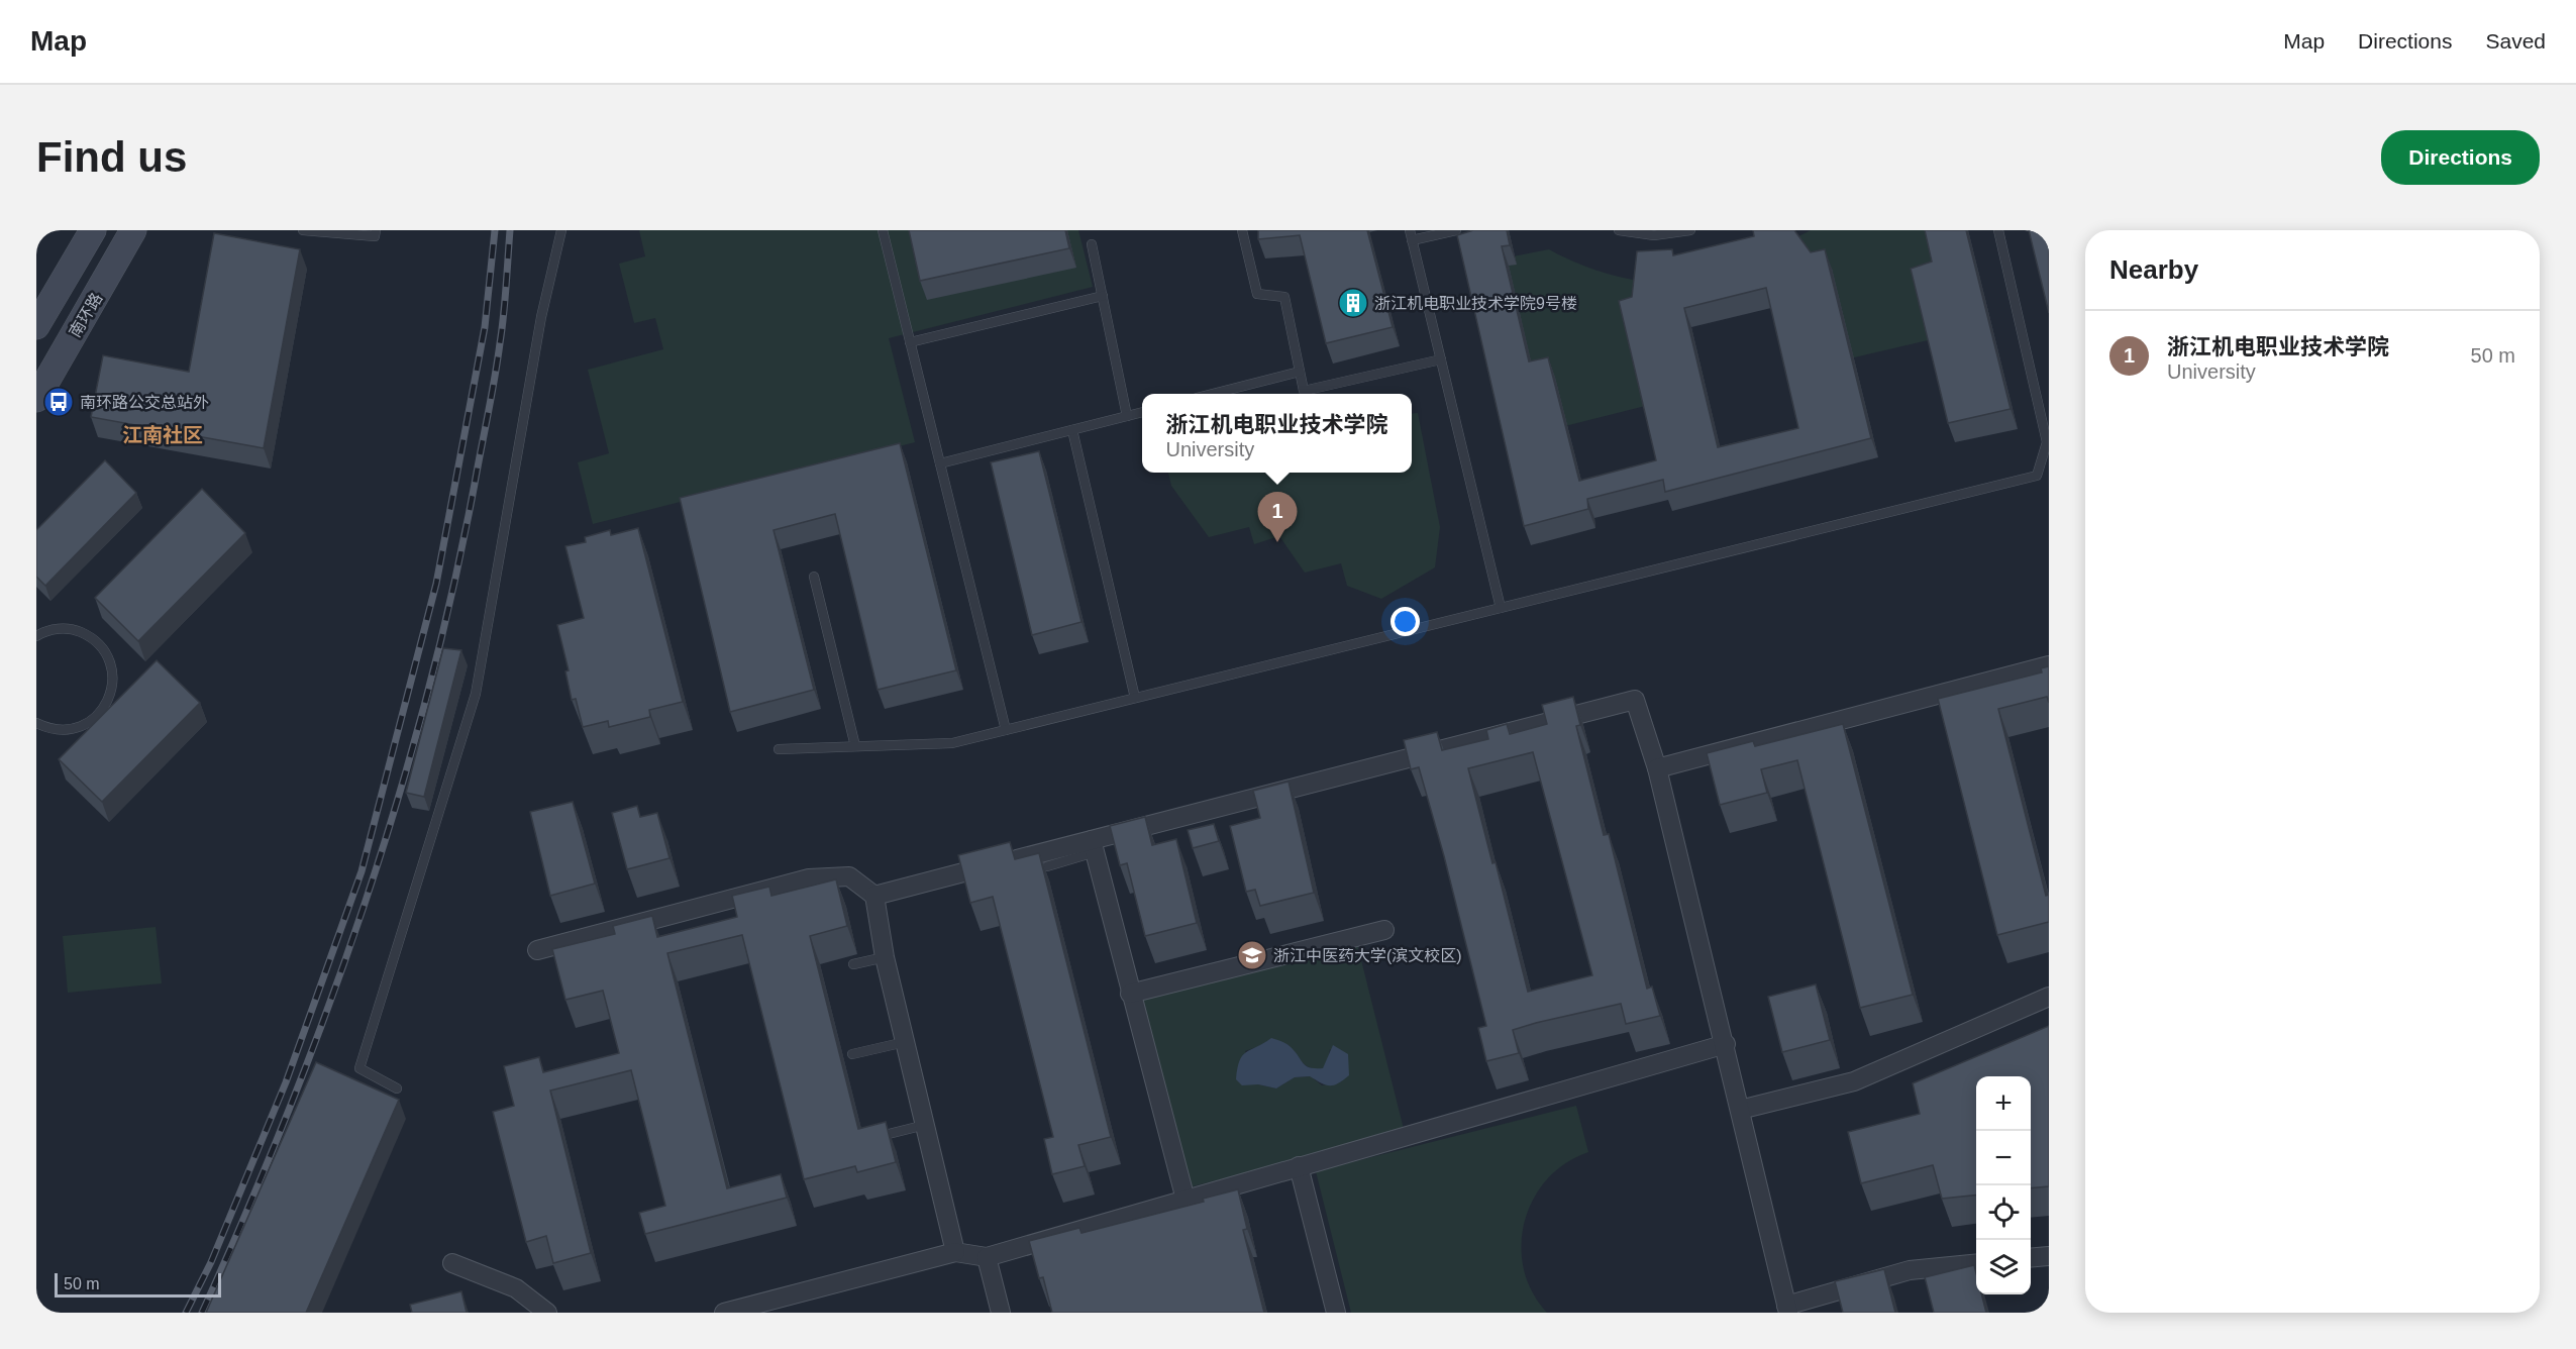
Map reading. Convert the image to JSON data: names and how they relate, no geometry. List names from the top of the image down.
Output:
{
  "streets": {
    "main road": ["南环路"]
  },
  "districts": ["江南社区"],
  "places": {
    "building": ["浙江机电职业技术学院9号楼"],
    "bus stop": ["南环路公交总站外"],
    "school or university": ["浙江中医药大学(滨文校区)"]
  },
  "scale_bar": "50 m",
  "page": {
    "header": "Map",
    "nav": ["Map", "Directions", "Saved"],
    "buttons": "Directions",
    "title": "Find us",
    "heading": "Nearby",
    "list": [
      {
        "mark": "1",
        "name": "浙江机电职业技术学院",
        "note": "University",
        "value": "50 m"
      }
    ],
    "popup": ["浙江机电职业技术学院", "University"],
    "pins": "1",
    "map_buttons": ["+", "−"],
    "scale": "50 m"
  }
}
